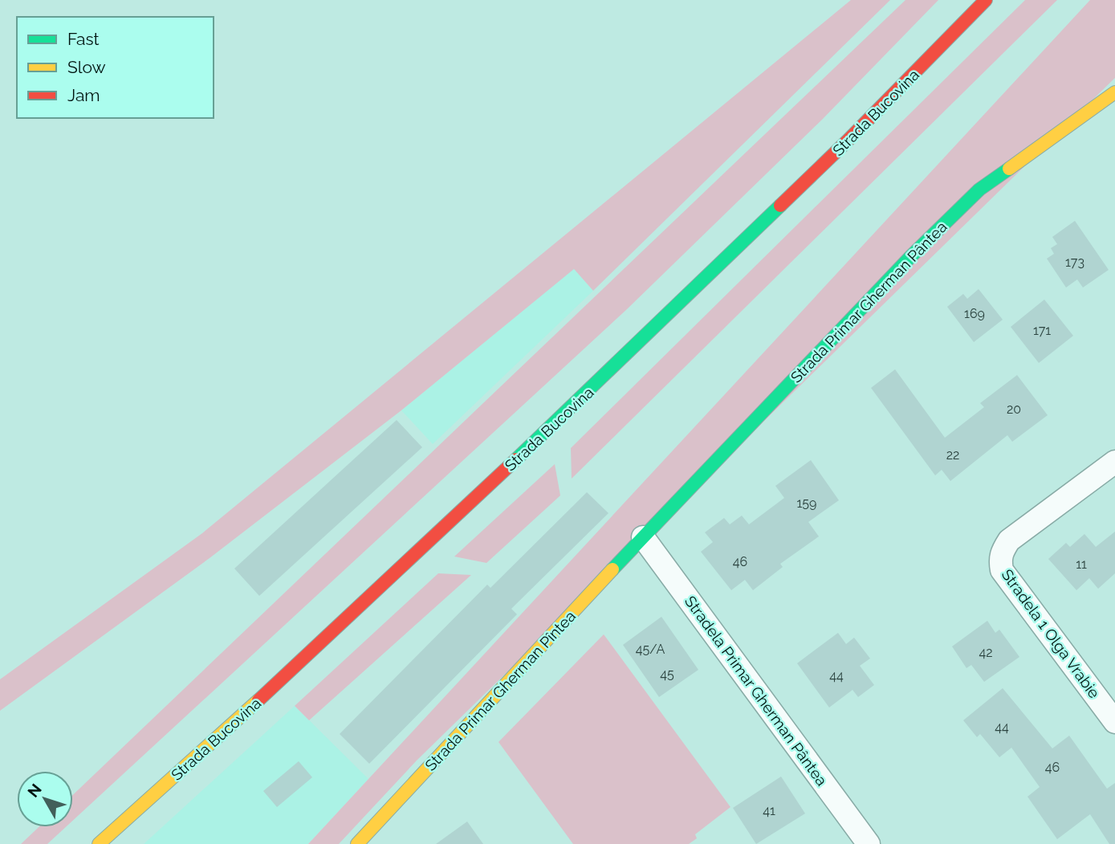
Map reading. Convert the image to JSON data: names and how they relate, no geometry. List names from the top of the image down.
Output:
{
  "streets": {
    "main road": ["Strada Bucovina", "Strada Primar Gherman Pântea", "Strada Primar Gherman Pîntea"],
    "street": ["Stradela 1 Olga Vrabie", "Stradela Primar Gherman Pântea"]
  },
  "crossings": [
    ["Strada Primar Gherman Pântea", "Strada Primar Gherman Pîntea"],
    ["Strada Primar Gherman Pântea", "Stradela Primar Gherman Pântea"],
    ["Strada Primar Gherman Pîntea", "Stradela Primar Gherman Pântea"]
  ],
  "house_numbers": [
    "173",
    "169",
    "171",
    "20",
    "22",
    "159",
    "46",
    "11",
    "45/A",
    "42",
    "45",
    "44",
    "44",
    "46",
    "41"
  ],
  "legend": ["Fast", "Slow", "Jam"],
  "north": "top left"
}
